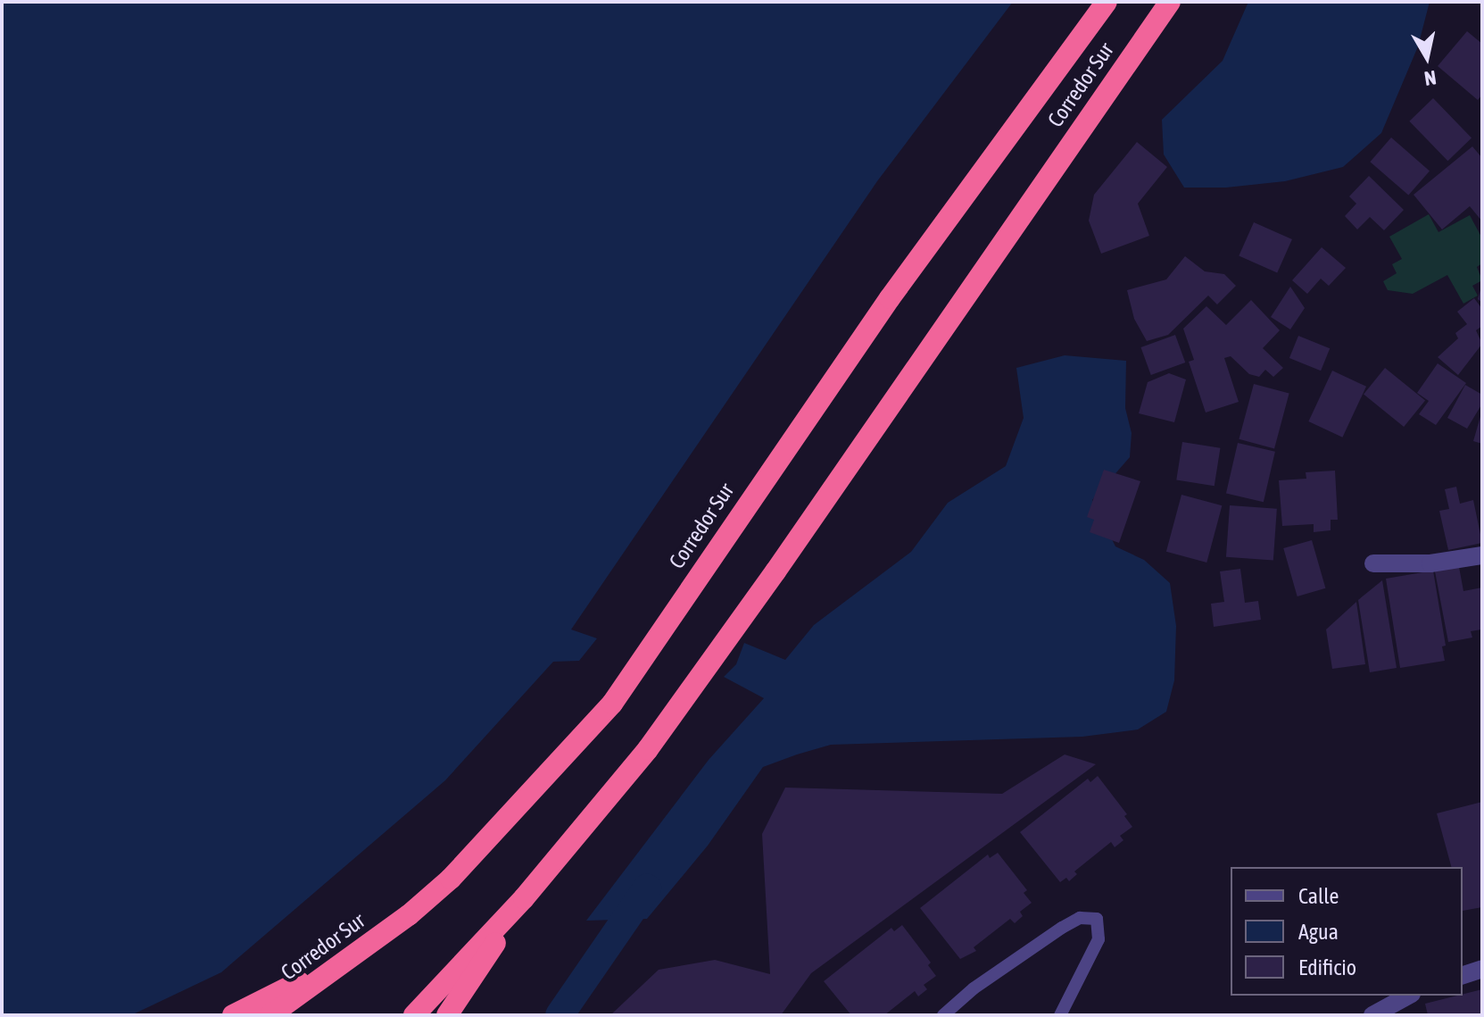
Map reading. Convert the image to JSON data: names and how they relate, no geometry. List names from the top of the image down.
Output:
{
  "streets": {
    "highway": ["Corredor Sur"]
  },
  "legend": ["Calle", "Agua", "Edificio"],
  "north": "bottom"
}
